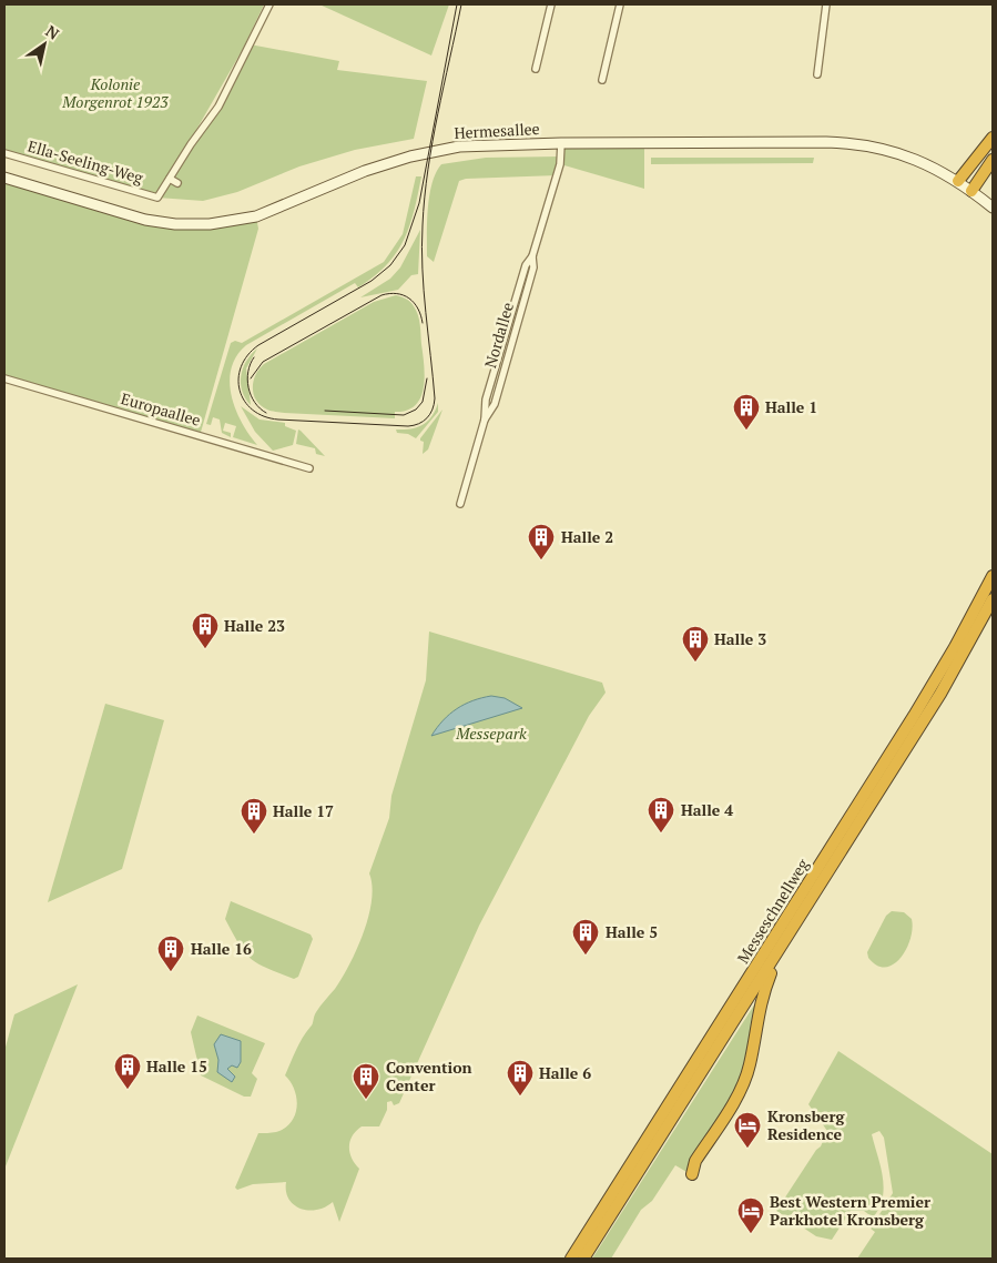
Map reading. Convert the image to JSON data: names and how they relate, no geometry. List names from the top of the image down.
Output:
{
  "streets": {
    "highway": ["Messeschnellweg"],
    "main road": ["Hermesallee"],
    "street": ["Ella-Seeling-Weg", "Nordallee", "Europaallee"]
  },
  "crossings": [
    ["Hermesallee", "Nordallee"]
  ],
  "parks": ["Kolonie Morgenrot 1923", "Messepark"],
  "places": {
    "building": [
      "Halle 1",
      "Halle 2",
      "Halle 23",
      "Halle 3",
      "Halle 4",
      "Halle 17",
      "Halle 5",
      "Halle 16",
      "Halle 15",
      "Halle 6",
      "Convention Center"
    ],
    "hotel": ["Kronsberg Residence", "Best Western Premier Parkhotel Kronsberg"]
  },
  "north": "top right"
}
